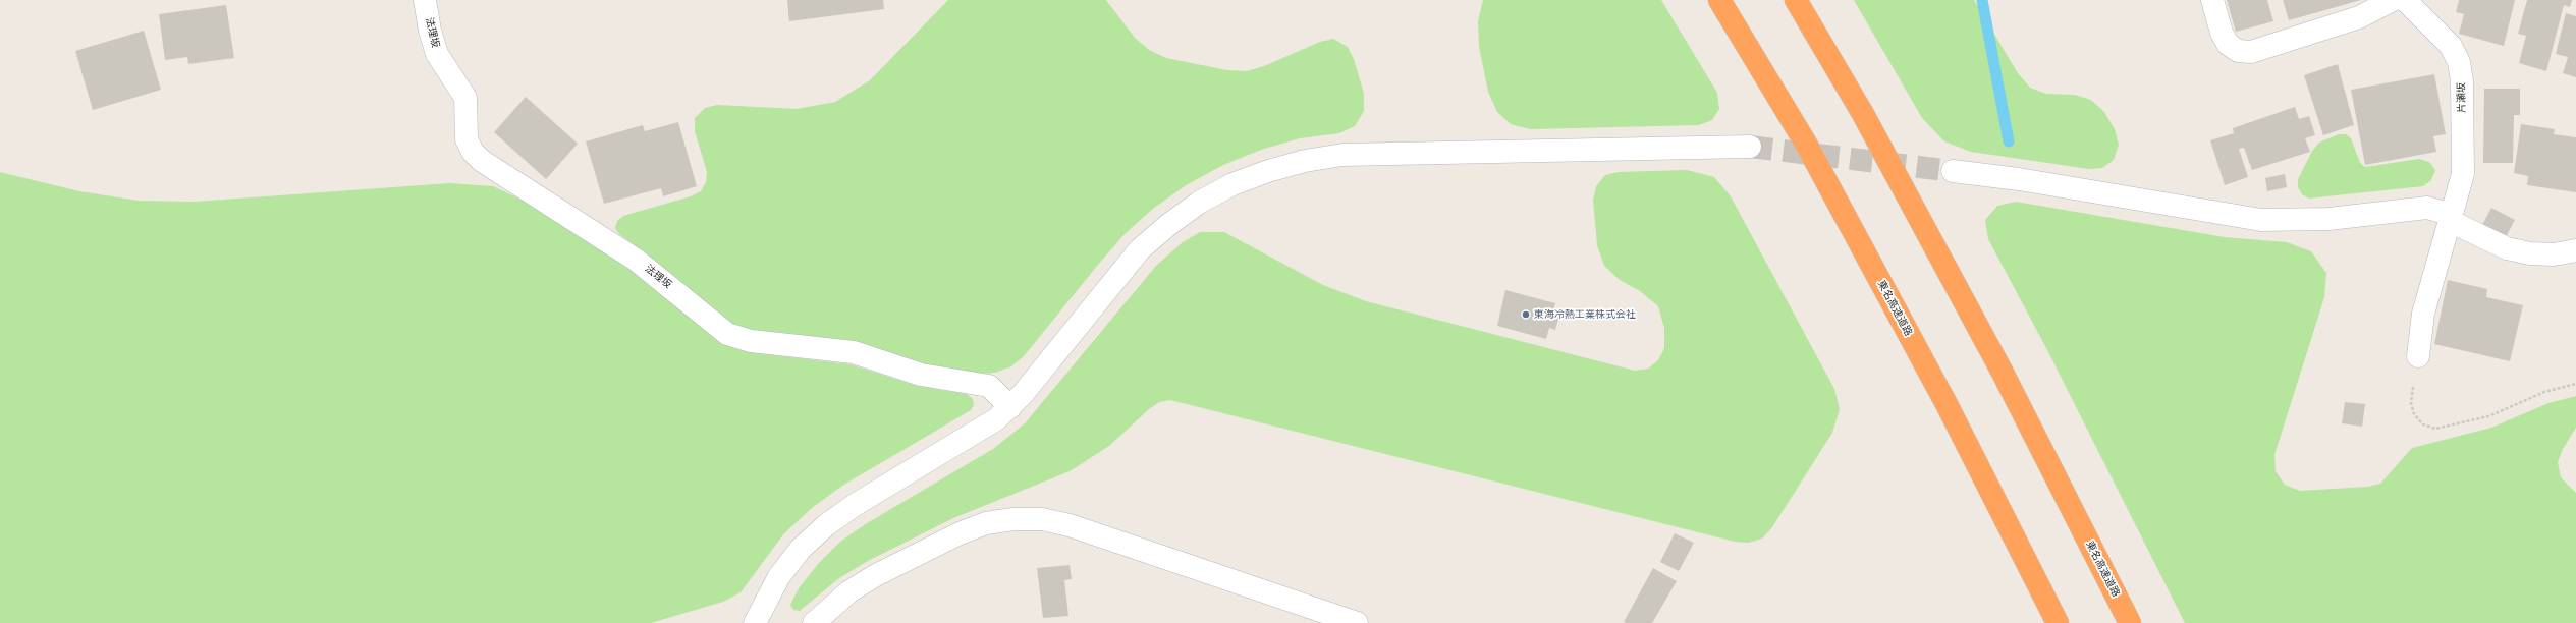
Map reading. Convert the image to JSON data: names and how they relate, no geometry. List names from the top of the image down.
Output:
{
  "streets": {
    "highway": ["東名高速道路"],
    "street": ["法理坂", "片瀬坂"]
  },
  "places": ["東海冷熱工業株式会社"]
}
